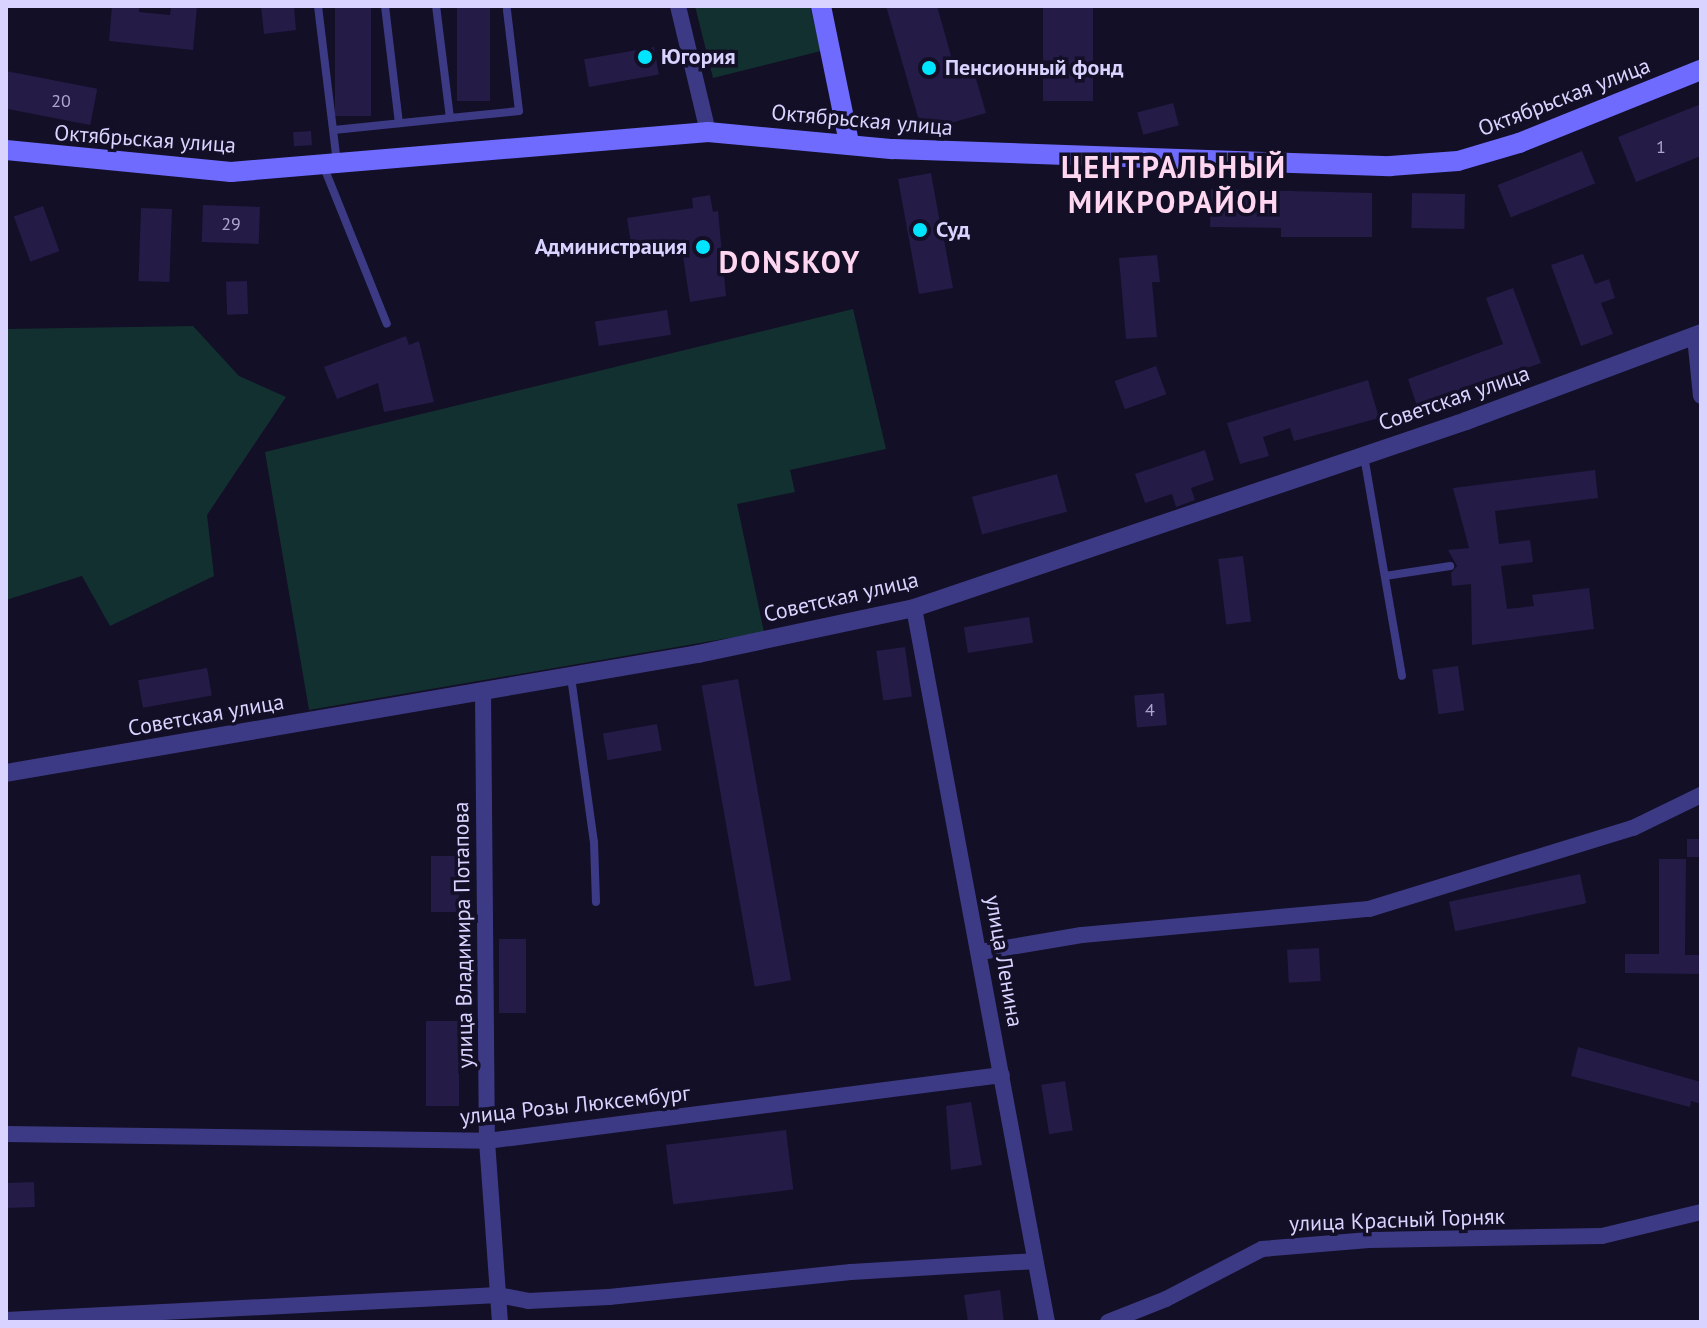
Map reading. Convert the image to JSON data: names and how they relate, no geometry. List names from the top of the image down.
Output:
{
  "streets": {
    "main road": ["Октябрьская улица"],
    "street": [
      "Советская улица",
      "улица Владимира Потапова",
      "улица Ленина",
      "улица Розы Люксембург",
      "улица Красный Горняк"
    ]
  },
  "crossings": [
    ["Советская улица", "улица Владимира Потапова"],
    ["Советская улица", "улица Ленина"],
    ["улица Владимира Потапова", "улица Розы Люксембург"],
    ["улица Ленина", "улица Розы Люксембург"]
  ],
  "districts": ["ЦЕНТРАЛЬНЫЙ МИКРОРАЙОН", "DONSKOY"],
  "places": [
    "Югория",
    "Пенсионный фонд",
    "Суд",
    "Администрация"
  ],
  "house_numbers": [
    "20",
    "1",
    "29",
    "4"
  ]
}
